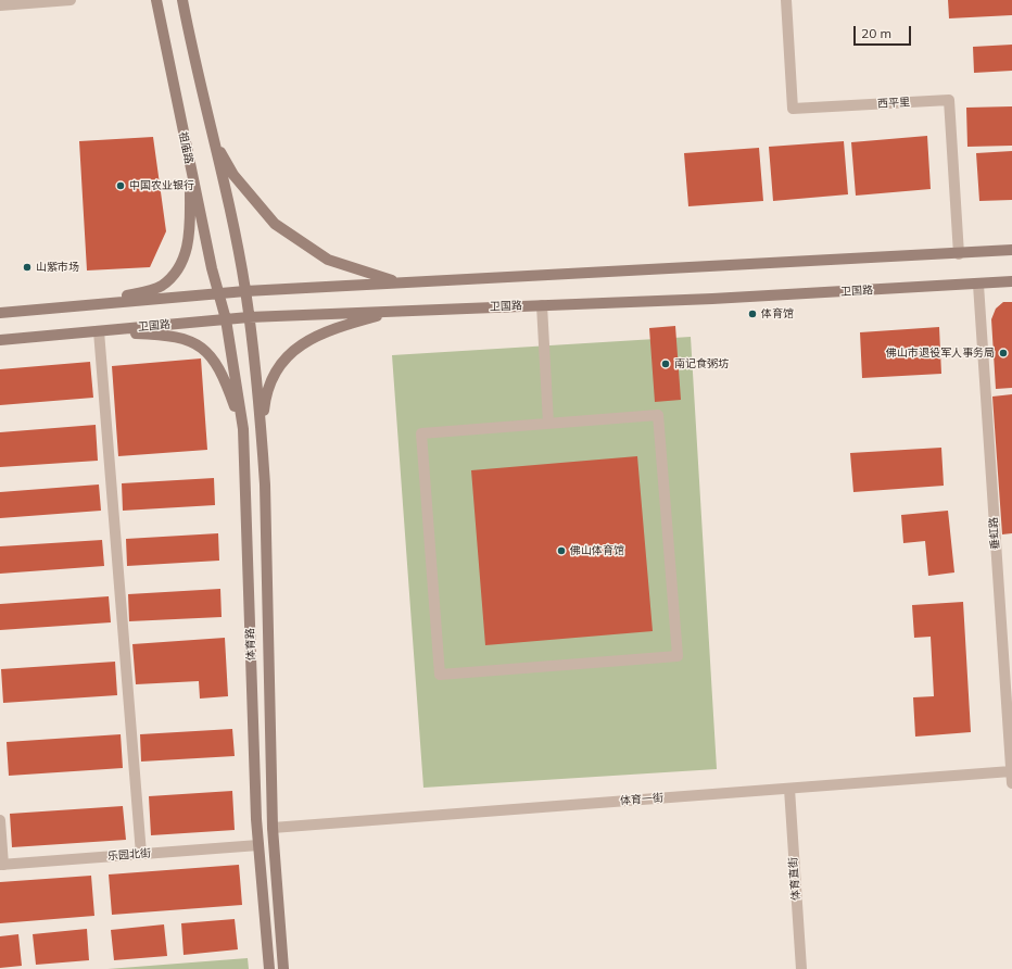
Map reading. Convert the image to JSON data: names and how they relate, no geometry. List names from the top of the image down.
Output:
{
  "streets": {
    "main road": ["祖庙路", "卫国路", "体育路"],
    "street": [
      "西平里",
      "垂虹路",
      "体育一街",
      "乐园北街",
      "体育直街"
    ]
  },
  "crossings": [
    ["祖庙路", "卫国路"],
    ["祖庙路", "体育路"],
    ["卫国路", "垂虹路"],
    ["卫国路", "体育路"],
    ["垂虹路", "体育一街"],
    ["体育路", "体育一街"],
    ["体育路", "乐园北街"],
    ["体育一街", "体育直街"]
  ],
  "places": [
    "中国农业银行",
    "山紫市场",
    "体育馆",
    "佛山市退役军人事务局",
    "南记食粥坊",
    "佛山体育馆"
  ],
  "scale_bar": "20 m"
}
